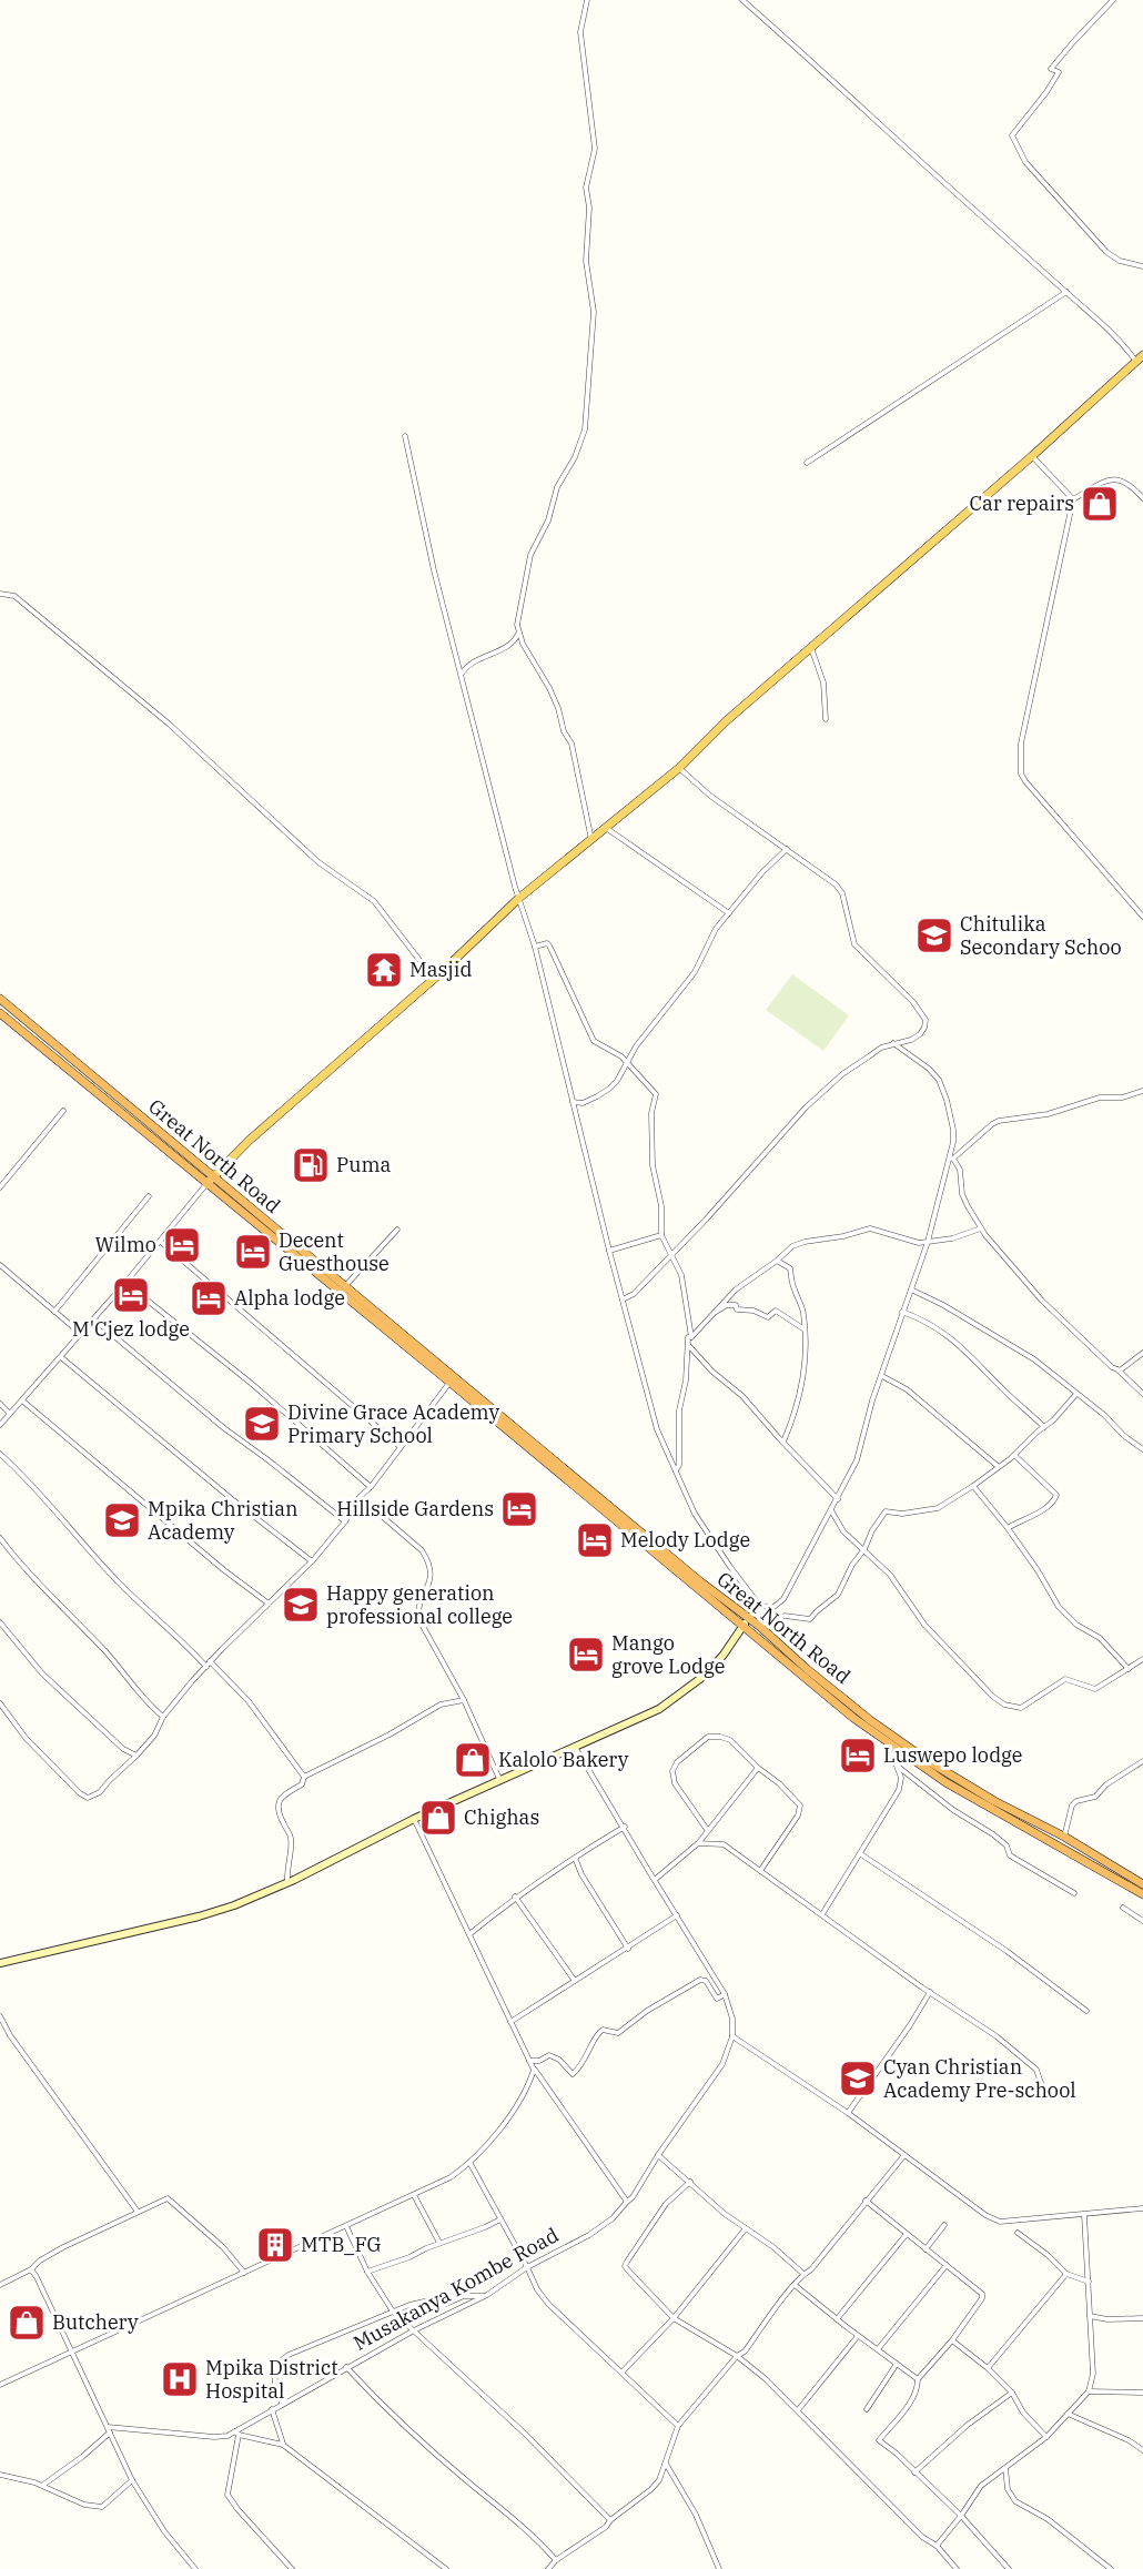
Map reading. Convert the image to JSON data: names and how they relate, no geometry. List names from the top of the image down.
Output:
{
  "streets": {
    "highway": ["Great North Road"],
    "street": ["Musakanya Kombe Road"]
  },
  "places": {
    "shop": [
      "Car repairs",
      "Kalolo Bakery",
      "Chighas",
      "Butchery"
    ],
    "school or university": [
      "Chitulika Secondary Schoo",
      "Divine Grace Academy Primary School",
      "Mpika Christian Academy",
      "Happy generation professional college",
      "Cyan Christian Academy Pre-school"
    ],
    "temple": ["Masjid"],
    "fuel station": ["Puma"],
    "hotel": [
      "Wilmo",
      "Decent Guesthouse",
      "M'Cjez lodge",
      "Alpha lodge",
      "Hillside Gardens",
      "Melody Lodge",
      "Mango grove Lodge",
      "Luswepo lodge"
    ],
    "building": ["MTB_FG"],
    "hospital": ["Mpika District Hospital"]
  }
}
